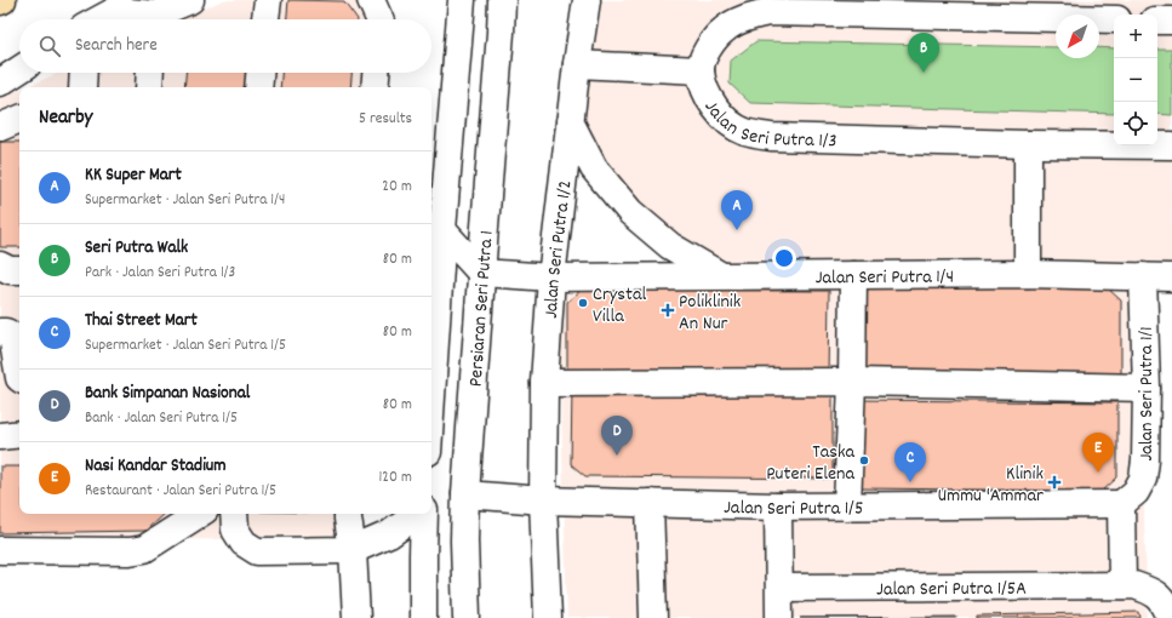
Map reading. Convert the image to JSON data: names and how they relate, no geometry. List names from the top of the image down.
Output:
{
  "streets": {
    "street": [
      "Jalan Seri Putra 1/3",
      "Jalan Seri Putra 1/2",
      "Jalan Seri Putra 1/4",
      "Persiaran Seri Putra 1",
      "Jalan Seri Putra 1/1",
      "Jalan Seri Putra 1/5",
      "Jalan Seri Putra 1/5A"
    ]
  },
  "crossings": [
    ["Jalan Seri Putra 1/2", "Jalan Seri Putra 1/4"],
    ["Jalan Seri Putra 1/2", "Jalan Seri Putra 1/5"],
    ["Jalan Seri Putra 1/4", "Persiaran Seri Putra 1"],
    ["Jalan Seri Putra 1/4", "Jalan Seri Putra 1/1"],
    ["Persiaran Seri Putra 1", "Jalan Seri Putra 1/5"],
    ["Jalan Seri Putra 1/1", "Jalan Seri Putra 1/5"]
  ],
  "places": {
    "other": ["Crystal Villa", "Taska Puteri Elena"],
    "health": ["Poliklinik An Nur", "Klinik Ummu 'Ammar"]
  },
  "north": "bottom left",
  "page": {
    "map_buttons": ["+", "−"],
    "search": "Search here",
    "pins": [
      "B",
      "A",
      "D",
      "E",
      "C"
    ],
    "heading": ["Nearby", "5 results"],
    "list": [
      {
        "mark": "A",
        "name": "KK Super Mart",
        "note": "Supermarket · Jalan Seri Putra 1/4",
        "value": "20 m"
      },
      {
        "mark": "B",
        "name": "Seri Putra Walk",
        "note": "Park · Jalan Seri Putra 1/3",
        "value": "80 m"
      },
      {
        "mark": "C",
        "name": "Thai Street Mart",
        "note": "Supermarket · Jalan Seri Putra 1/5",
        "value": "80 m"
      },
      {
        "mark": "D",
        "name": "Bank Simpanan Nasional",
        "note": "Bank · Jalan Seri Putra 1/5",
        "value": "80 m"
      },
      {
        "mark": "E",
        "name": "Nasi Kandar Stadium",
        "note": "Restaurant · Jalan Seri Putra 1/5",
        "value": "120 m"
      }
    ]
  }
}
